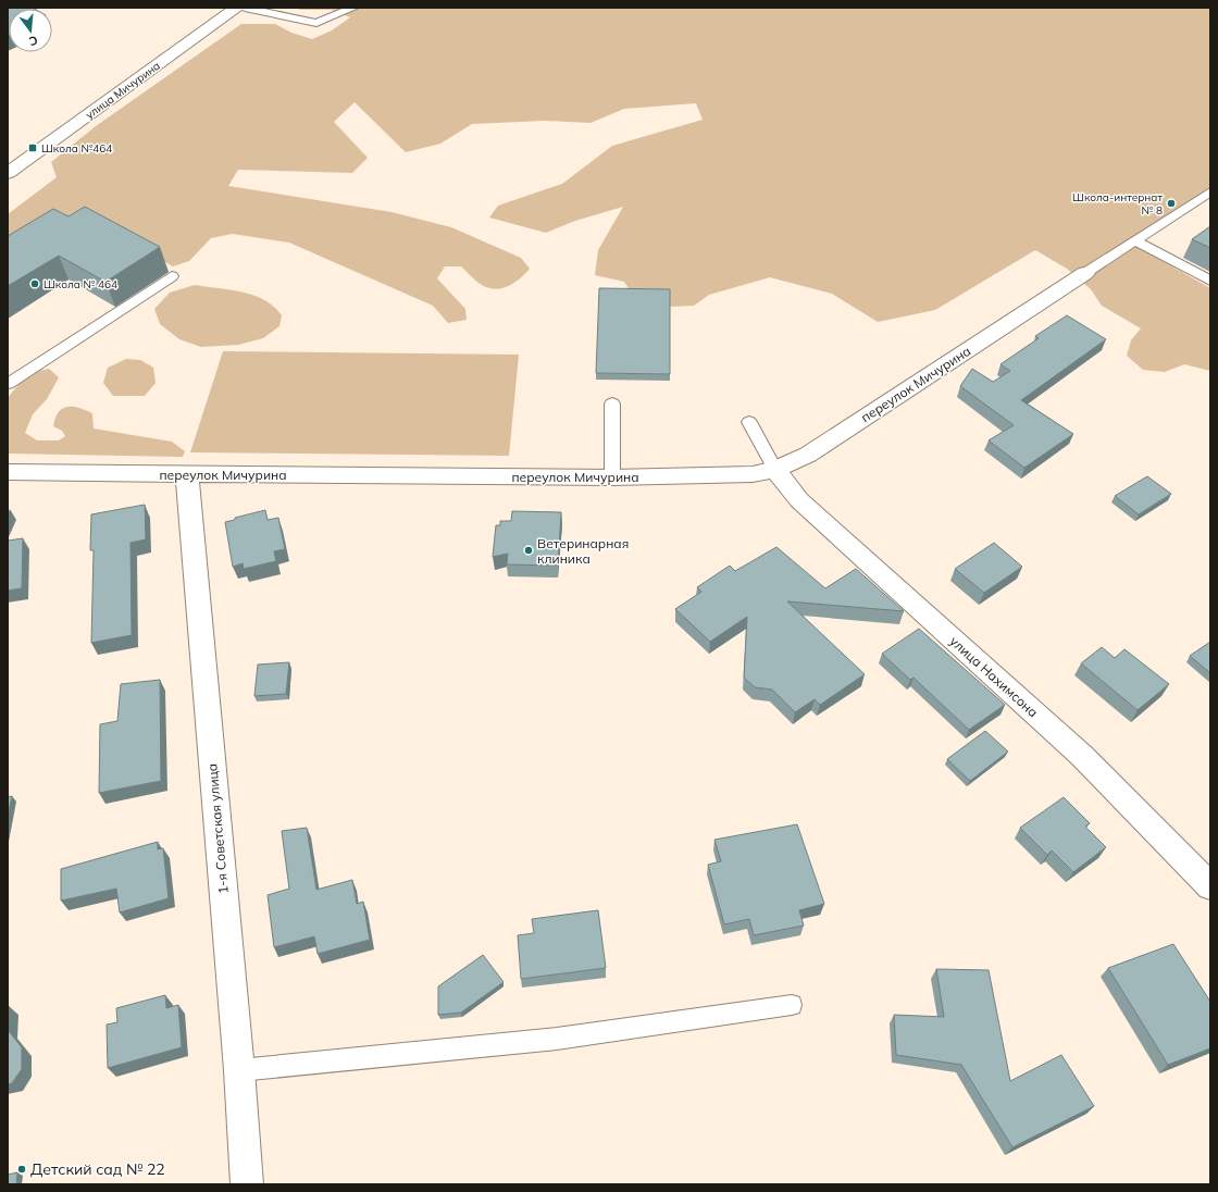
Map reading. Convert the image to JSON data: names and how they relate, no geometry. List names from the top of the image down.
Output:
{
  "streets": {
    "street": [
      "улица Мичурина",
      "переулок Мичурина",
      "улица Нахимсона",
      "1-я Советская улица"
    ]
  },
  "crossings": [
    ["переулок Мичурина", "улица Нахимсона"],
    ["переулок Мичурина", "1-я Советская улица"]
  ],
  "places": {
    "transit": ["Школа №464"],
    "other": [
      "Школа-интернат № 8",
      "Школа № 464",
      "Ветеринарная клиника",
      "Детский сад № 22"
    ]
  },
  "north": "bottom"
}
